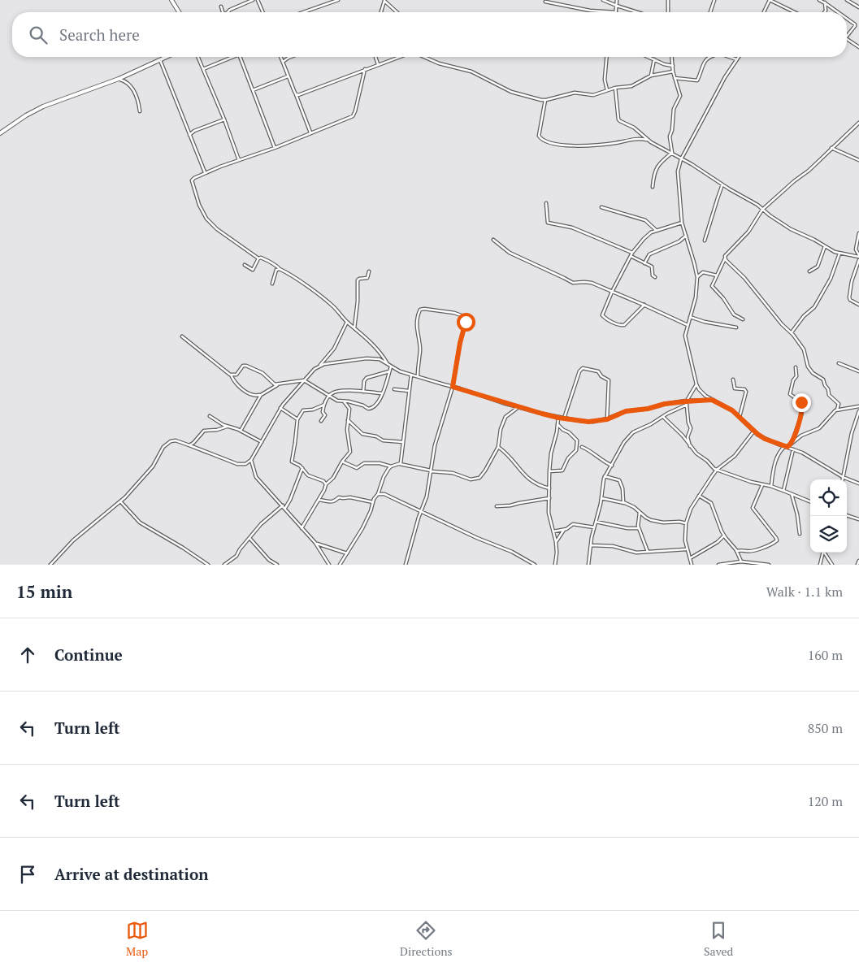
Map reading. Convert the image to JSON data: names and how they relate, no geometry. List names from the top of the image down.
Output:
{
  "page": {
    "search": "Search here",
    "heading": ["15 min", "Walk · 1.1 km"],
    "list": [
      ["Continue", "160 m"],
      ["Turn left", "850 m"],
      ["Turn left", "120 m"],
      "Arrive at destination"
    ],
    "nav": ["Map", "Directions", "Saved"]
  }
}
